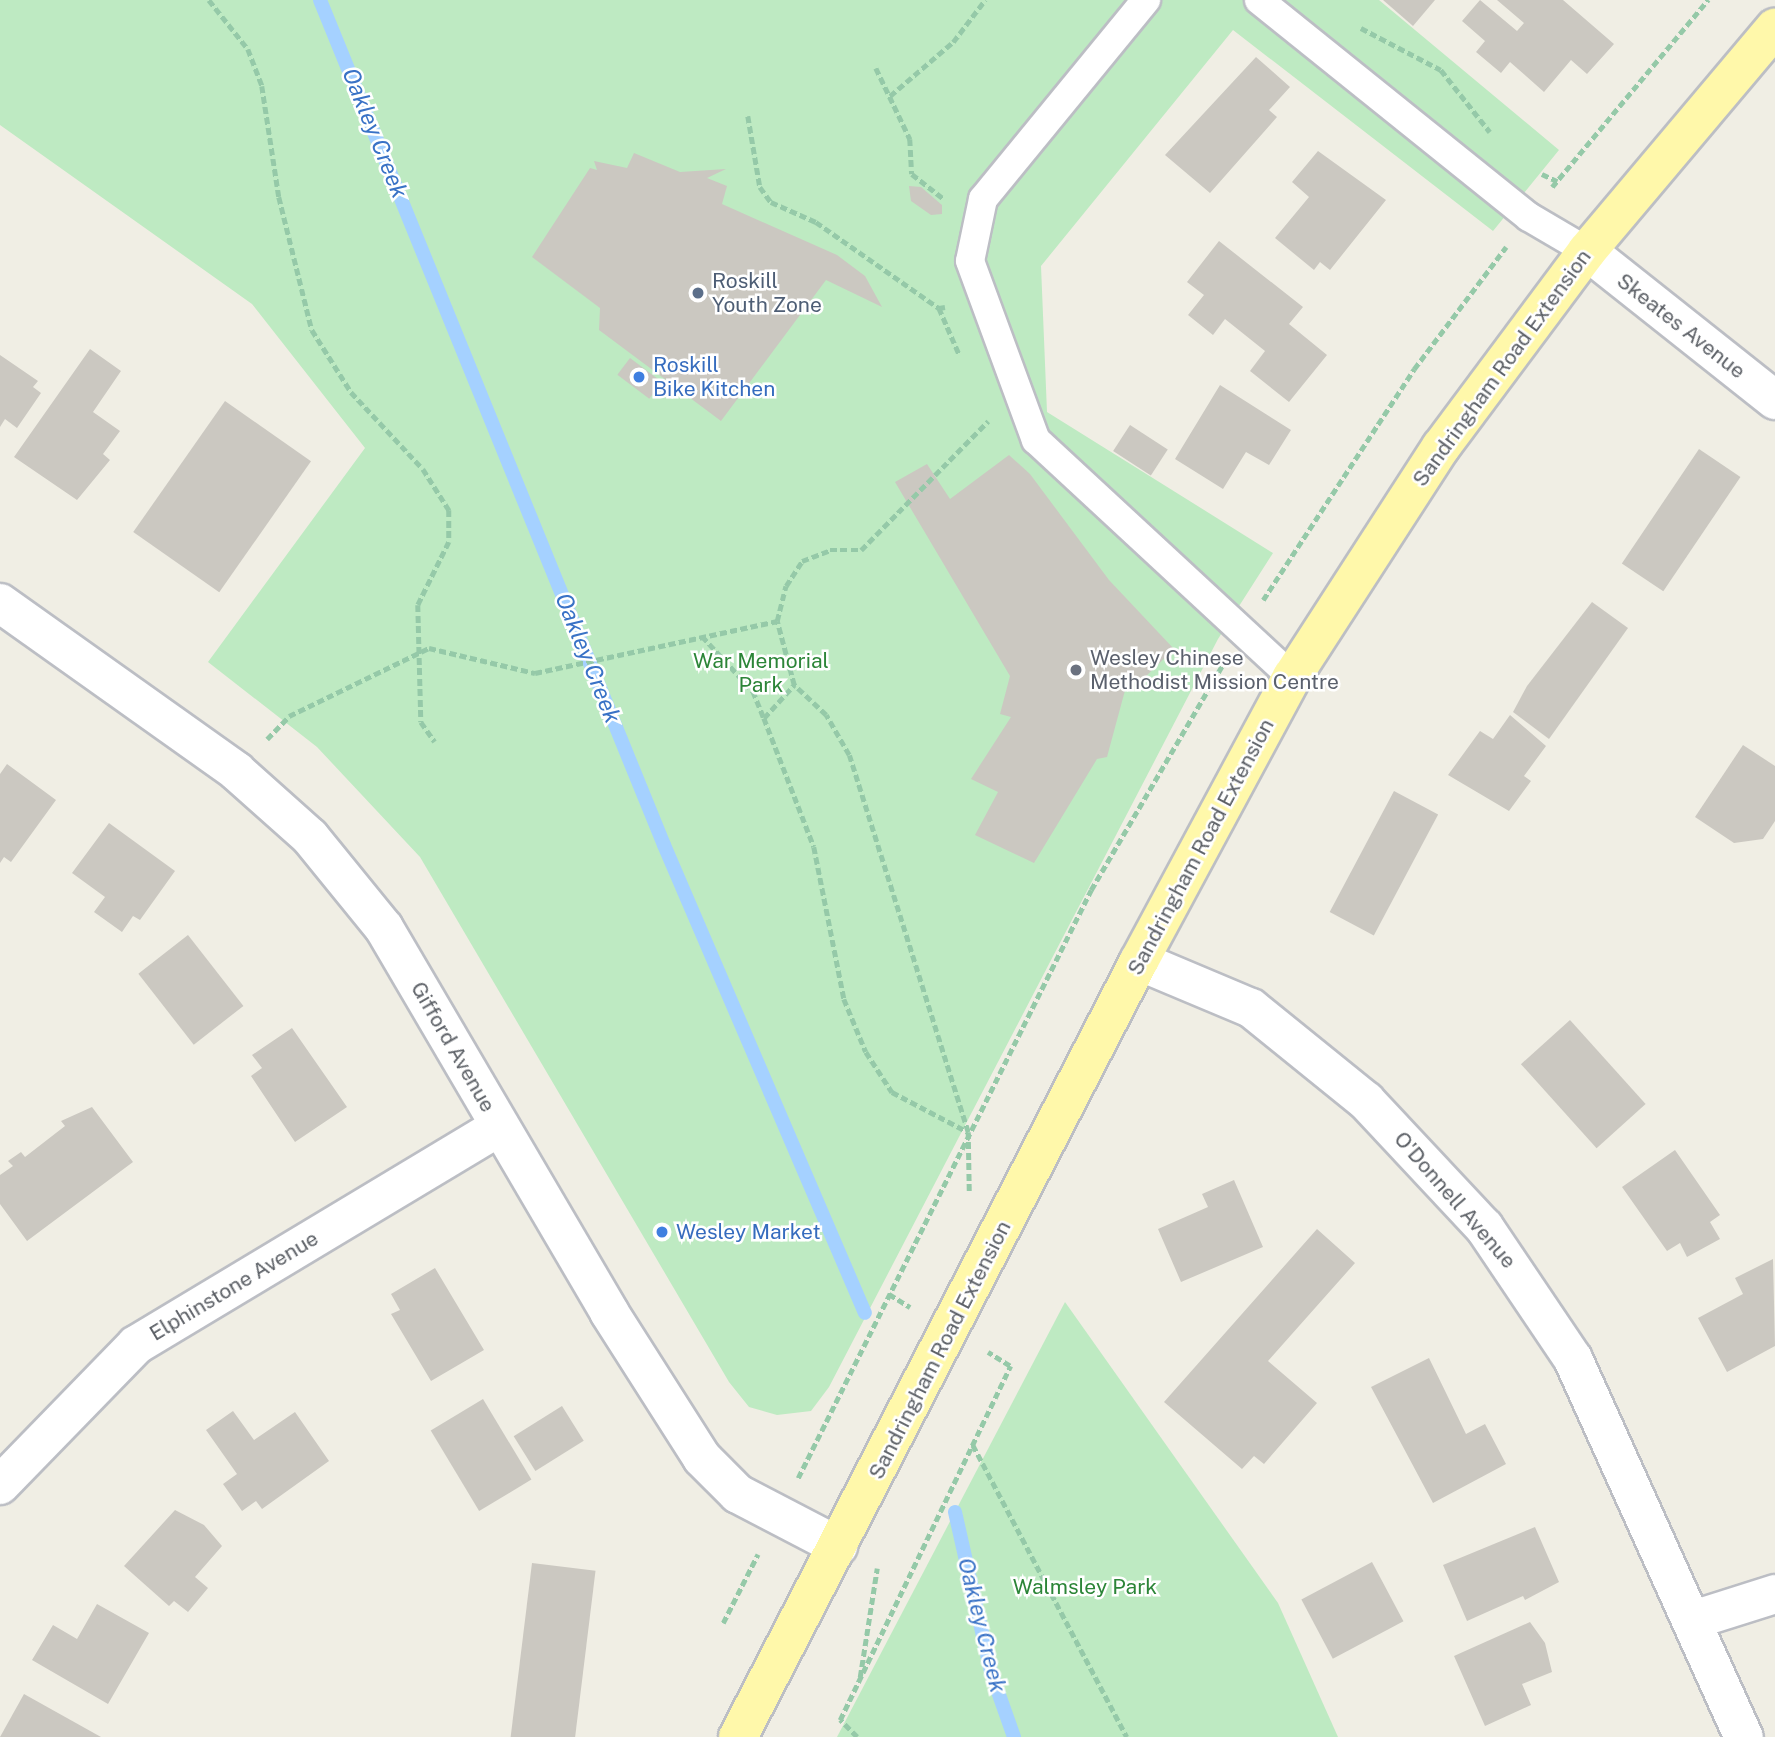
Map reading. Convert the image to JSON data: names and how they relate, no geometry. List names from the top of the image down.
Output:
{
  "streets": {
    "main road": ["Sandringham Road Extension"],
    "street": [
      "Skeates Avenue",
      "Gifford Avenue",
      "O'Donnell Avenue",
      "Elphinstone Avenue"
    ]
  },
  "crossings": [
    ["Skeates Avenue", "Sandringham Road Extension"],
    ["Sandringham Road Extension", "Gifford Avenue"],
    ["Sandringham Road Extension", "O'Donnell Avenue"],
    ["Gifford Avenue", "Elphinstone Avenue"]
  ],
  "water": ["Oakley Creek"],
  "parks": ["War Memorial Park", "Walmsley Park"],
  "places": [
    "Roskill Youth Zone",
    "Roskill Bike Kitchen",
    "Wesley Chinese Methodist Mission Centre",
    "Wesley Market"
  ]
}
